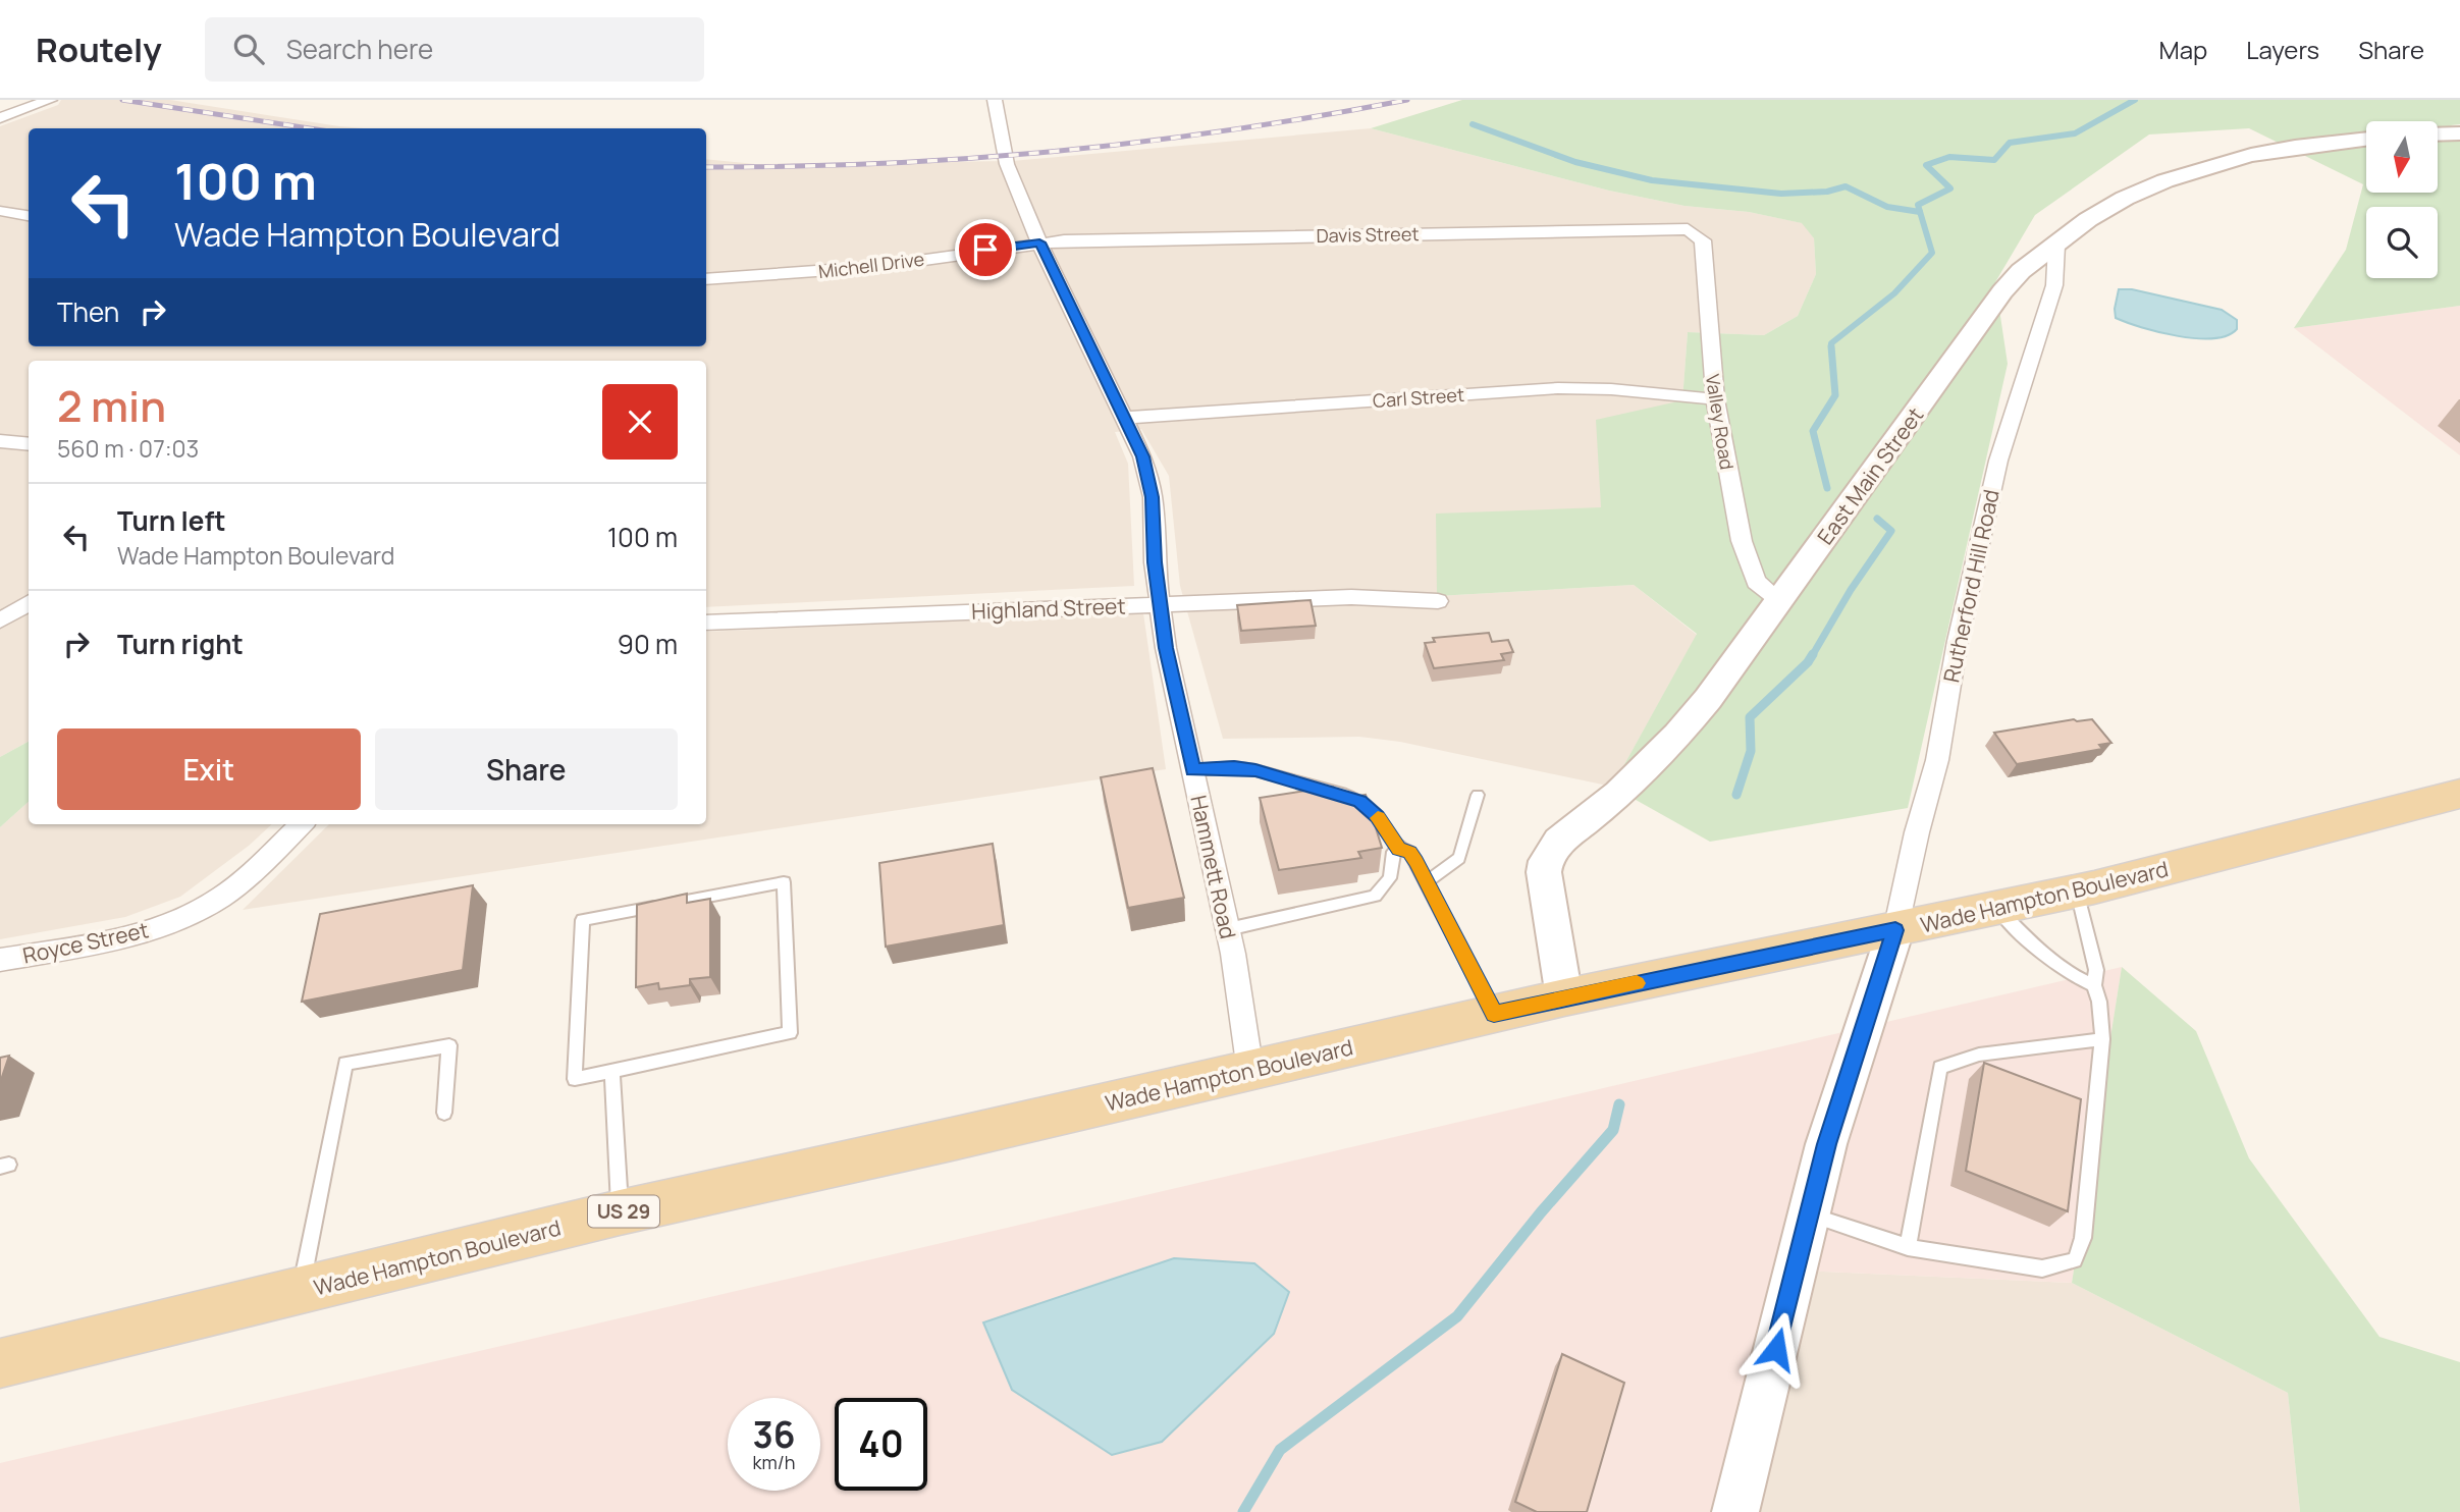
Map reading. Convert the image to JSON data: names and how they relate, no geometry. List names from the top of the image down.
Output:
{
  "streets": {
    "main road": ["Wade Hampton Boulevard", "US 29"],
    "street": [
      "Davis Street",
      "Michell Drive",
      "Carl Street",
      "Valley Road",
      "East Main Street",
      "Rutherford Hill Road",
      "Highland Street",
      "Hammett Road",
      "Royce Street"
    ]
  },
  "crossings": [
    ["Davis Street", "Michell Drive"],
    ["Davis Street", "Valley Road"],
    ["Davis Street", "Hammett Road"],
    ["Michell Drive", "Hammett Road"],
    ["Carl Street", "Valley Road"],
    ["Carl Street", "Hammett Road"],
    ["Valley Road", "East Main Street"],
    ["East Main Street", "Rutherford Hill Road"],
    ["East Main Street", "Wade Hampton Boulevard"],
    ["Rutherford Hill Road", "Wade Hampton Boulevard"],
    ["Highland Street", "Hammett Road"],
    ["Hammett Road", "Wade Hampton Boulevard"]
  ],
  "north": "bottom",
  "page": {
    "header": "Routely",
    "search": "Search here",
    "nav": ["Map", "Layers", "Share"],
    "turn": ["100 m", "Wade Hampton Boulevard"],
    "then": "Then",
    "heading": ["2 min", "560 m · 07:03"],
    "list": [
      {
        "name": "Turn left",
        "note": "Wade Hampton Boulevard",
        "value": "100 m"
      },
      {
        "name": "Turn right",
        "value": "90 m"
      }
    ],
    "buttons": ["Exit", "Share"],
    "speed": "36 km/h",
    "limit": "40"
  }
}
